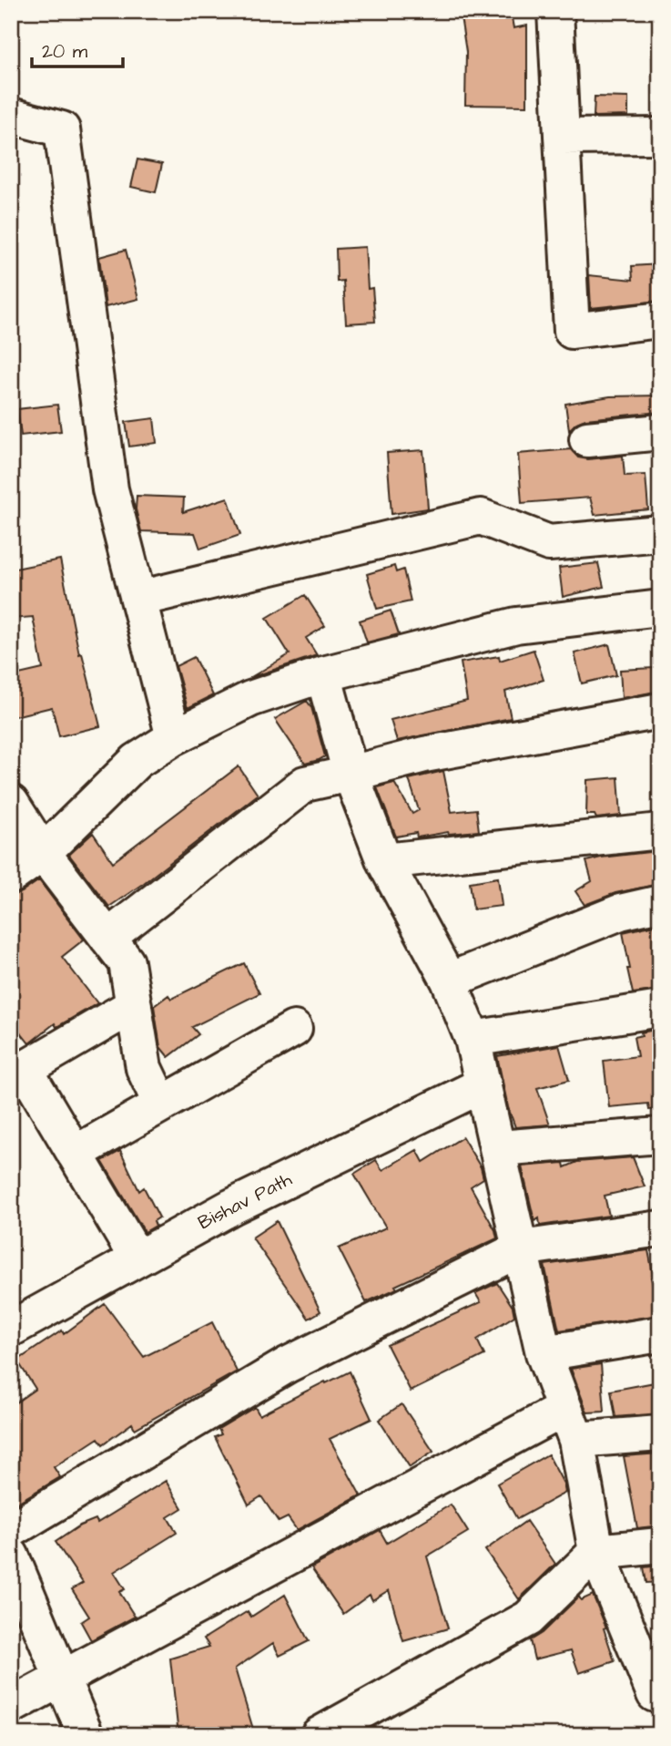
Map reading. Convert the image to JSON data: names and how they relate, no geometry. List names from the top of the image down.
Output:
{
  "streets": {
    "street": ["Bishav Path"]
  },
  "scale_bar": "20 m"
}
